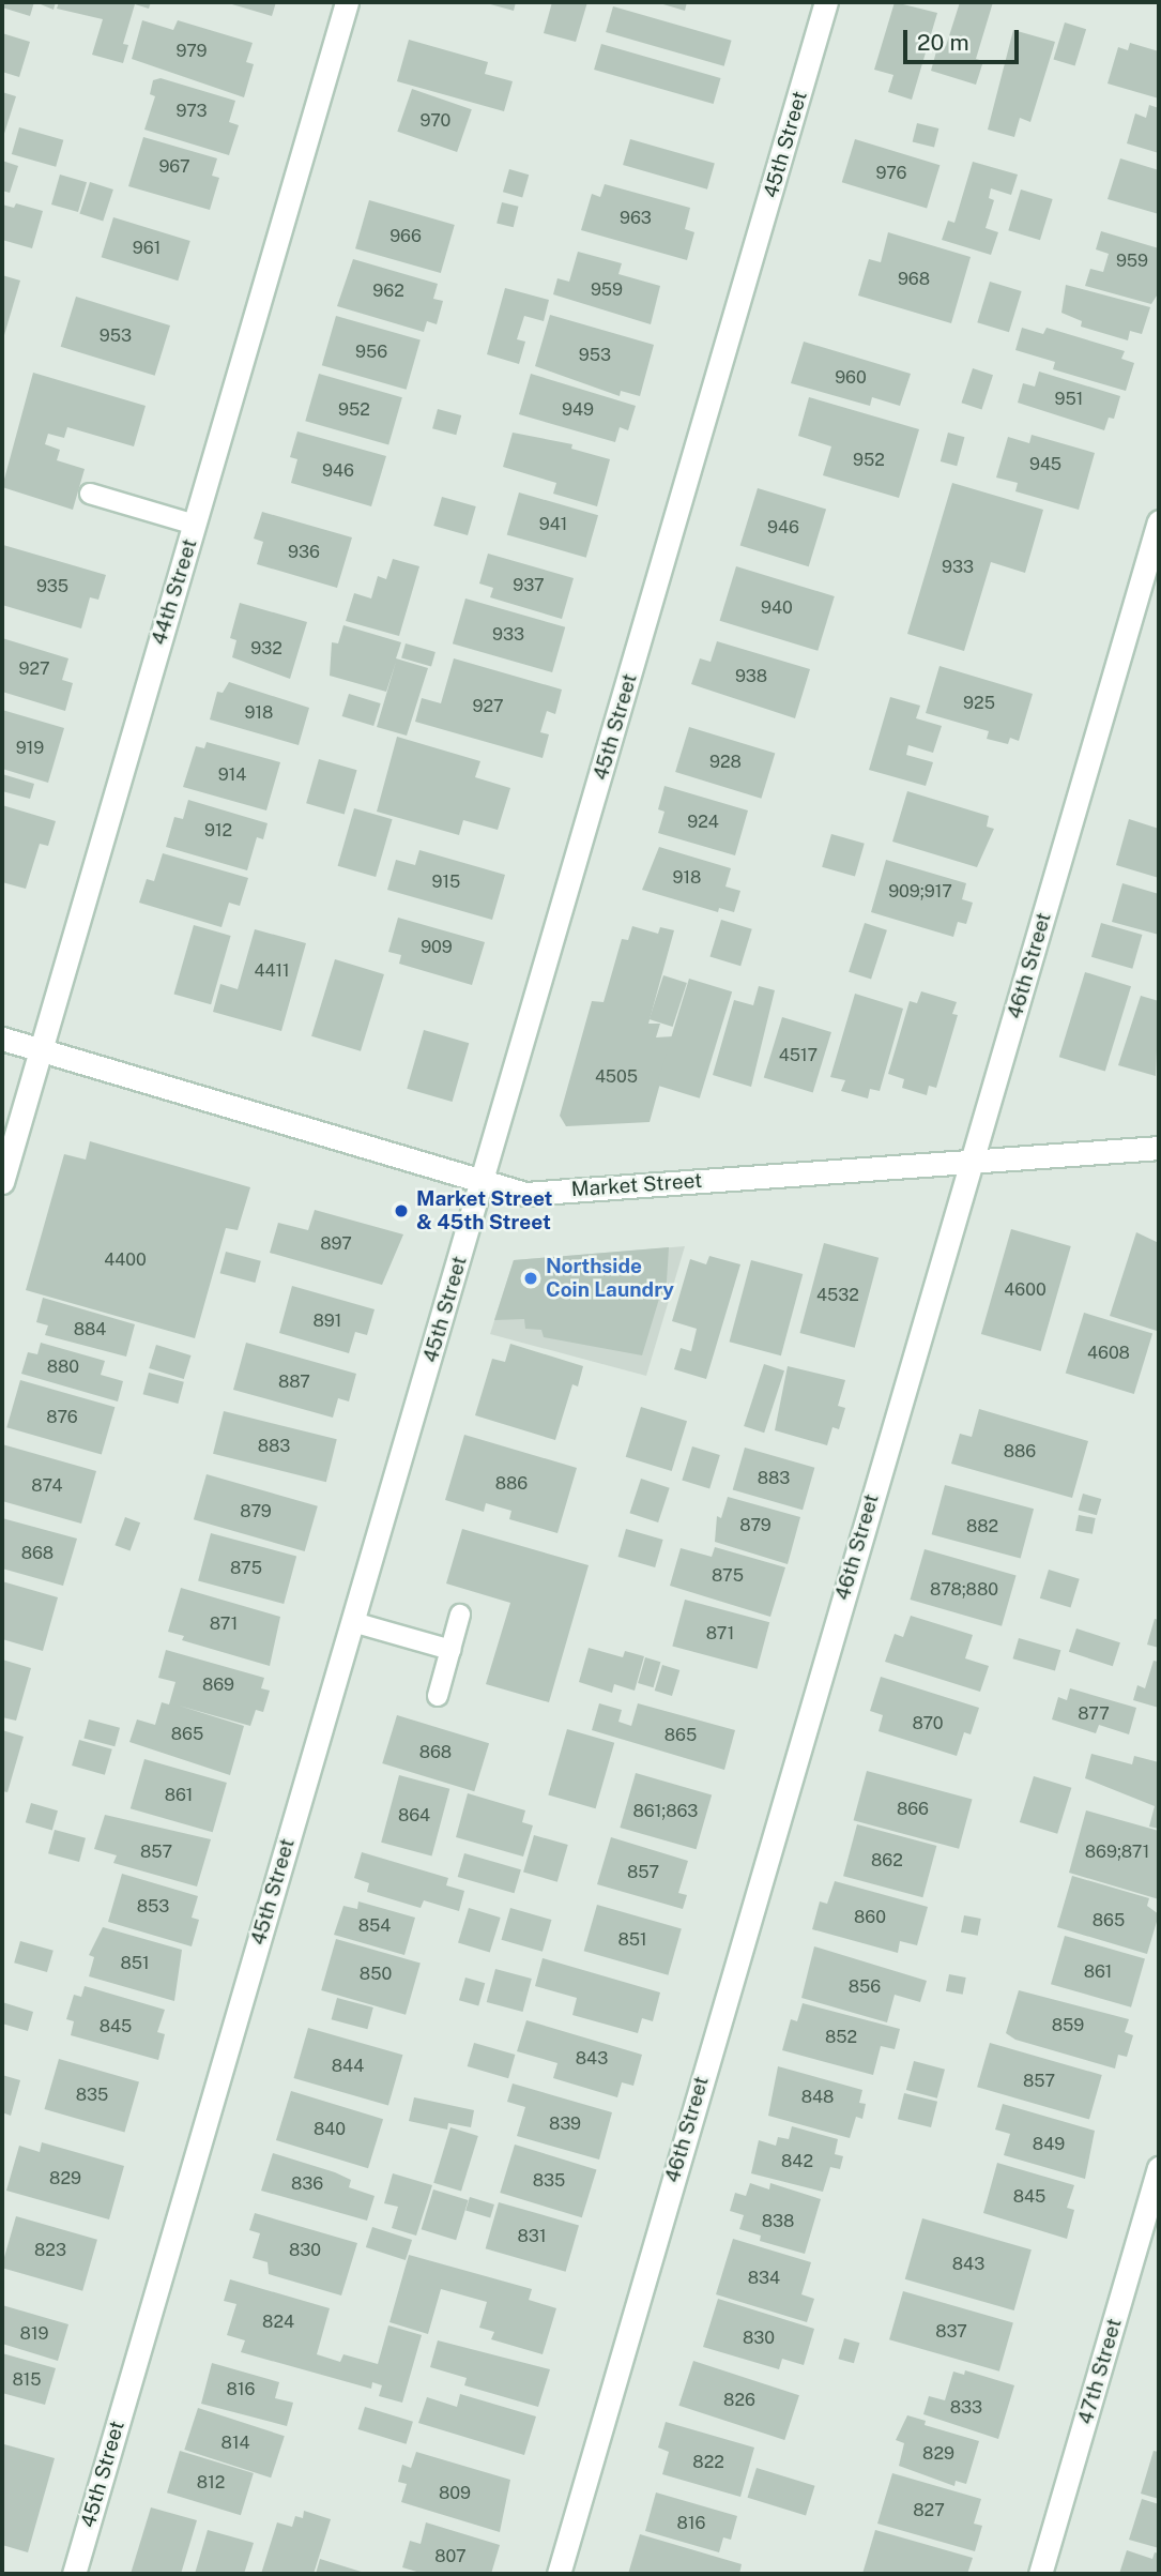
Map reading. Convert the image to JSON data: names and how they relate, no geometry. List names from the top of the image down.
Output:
{
  "streets": {
    "street": [
      "45th Street",
      "44th Street",
      "46th Street",
      "Market Street",
      "47th Street"
    ]
  },
  "crossings": [
    ["45th Street", "Market Street"],
    ["44th Street", "Market Street"],
    ["46th Street", "Market Street"]
  ],
  "places": ["Market Street & 45th Street", "Northside Coin Laundry"],
  "house_numbers": [
    "979",
    "973",
    "970",
    "967",
    "976",
    "963",
    "966",
    "961",
    "959",
    "968",
    "959",
    "962",
    "953",
    "956",
    "953",
    "960",
    "951",
    "952",
    "949",
    "952",
    "945",
    "946",
    "941",
    "946",
    "936",
    "933",
    "937",
    "935",
    "940",
    "933",
    "932",
    "927",
    "938",
    "925",
    "927",
    "918",
    "919",
    "928",
    "914",
    "924",
    "912",
    "918",
    "915",
    "909;917",
    "909",
    "4411",
    "4517",
    "4505",
    "897",
    "4400",
    "4600",
    "4532",
    "891",
    "884",
    "4608",
    "880",
    "887",
    "876",
    "883",
    "886",
    "883",
    "886",
    "874",
    "879",
    "879",
    "882",
    "868",
    "875",
    "875",
    "878;880",
    "871",
    "871",
    "869",
    "877",
    "870",
    "865",
    "865",
    "868",
    "861",
    "866",
    "861;863",
    "864",
    "857",
    "869;871",
    "862",
    "857",
    "853",
    "860",
    "865",
    "854",
    "851",
    "851",
    "861",
    "850",
    "856",
    "859",
    "845",
    "852",
    "843",
    "844",
    "857",
    "835",
    "848",
    "839",
    "840",
    "849",
    "842",
    "829",
    "835",
    "836",
    "845",
    "838",
    "831",
    "823",
    "830",
    "843",
    "834",
    "824",
    "837",
    "819",
    "830",
    "815",
    "816",
    "826",
    "833",
    "814",
    "829",
    "822",
    "812",
    "809",
    "827",
    "816",
    "807"
  ],
  "scale_bar": "20 m"
}
